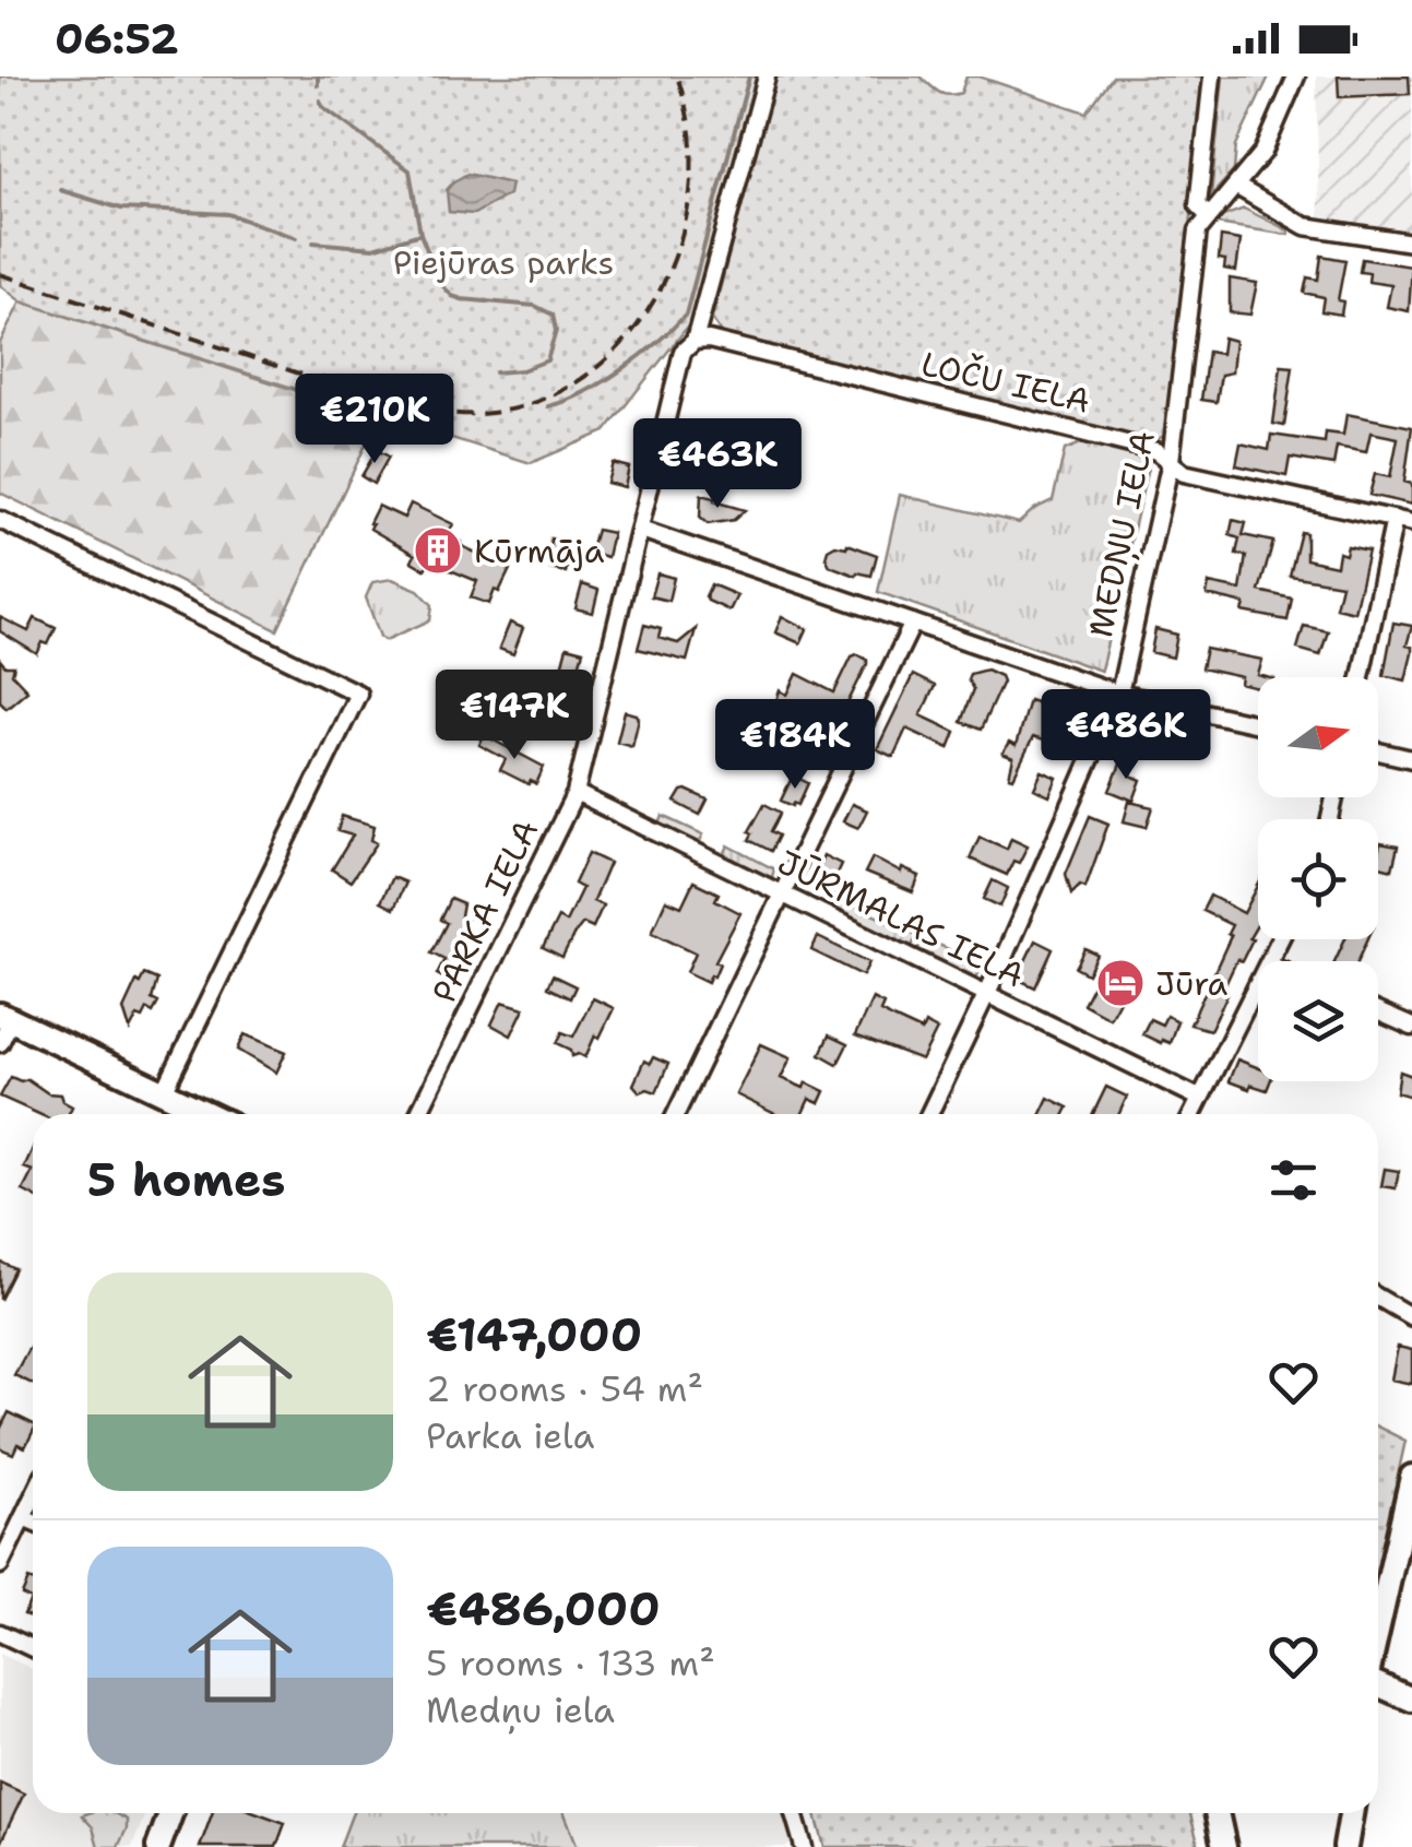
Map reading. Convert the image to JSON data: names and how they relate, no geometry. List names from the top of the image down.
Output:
{
  "streets": {
    "street": [
      "LOČU IELA",
      "MEDŅU IELA",
      "PARKA IELA",
      "JŪRMALAS IELA"
    ]
  },
  "crossings": [
    ["LOČU IELA", "MEDŅU IELA"],
    ["LOČU IELA", "PARKA IELA"],
    ["MEDŅU IELA", "JŪRMALAS IELA"],
    ["PARKA IELA", "JŪRMALAS IELA"]
  ],
  "parks": ["Piejūras parks"],
  "places": {
    "building": ["Kūrmāja"],
    "hotel": ["Jūra"]
  },
  "north": "right",
  "page": {
    "status": "06:52",
    "price": [
      "€210K",
      "€463K",
      "€147K",
      "€486K",
      "€184K"
    ],
    "heading": "5 homes",
    "list": [
      {
        "name": "€147,000",
        "note": "2 rooms · 54 m² · Parka iela"
      },
      {
        "name": "€486,000",
        "note": "5 rooms · 133 m² · Medņu iela"
      }
    ]
  }
}
